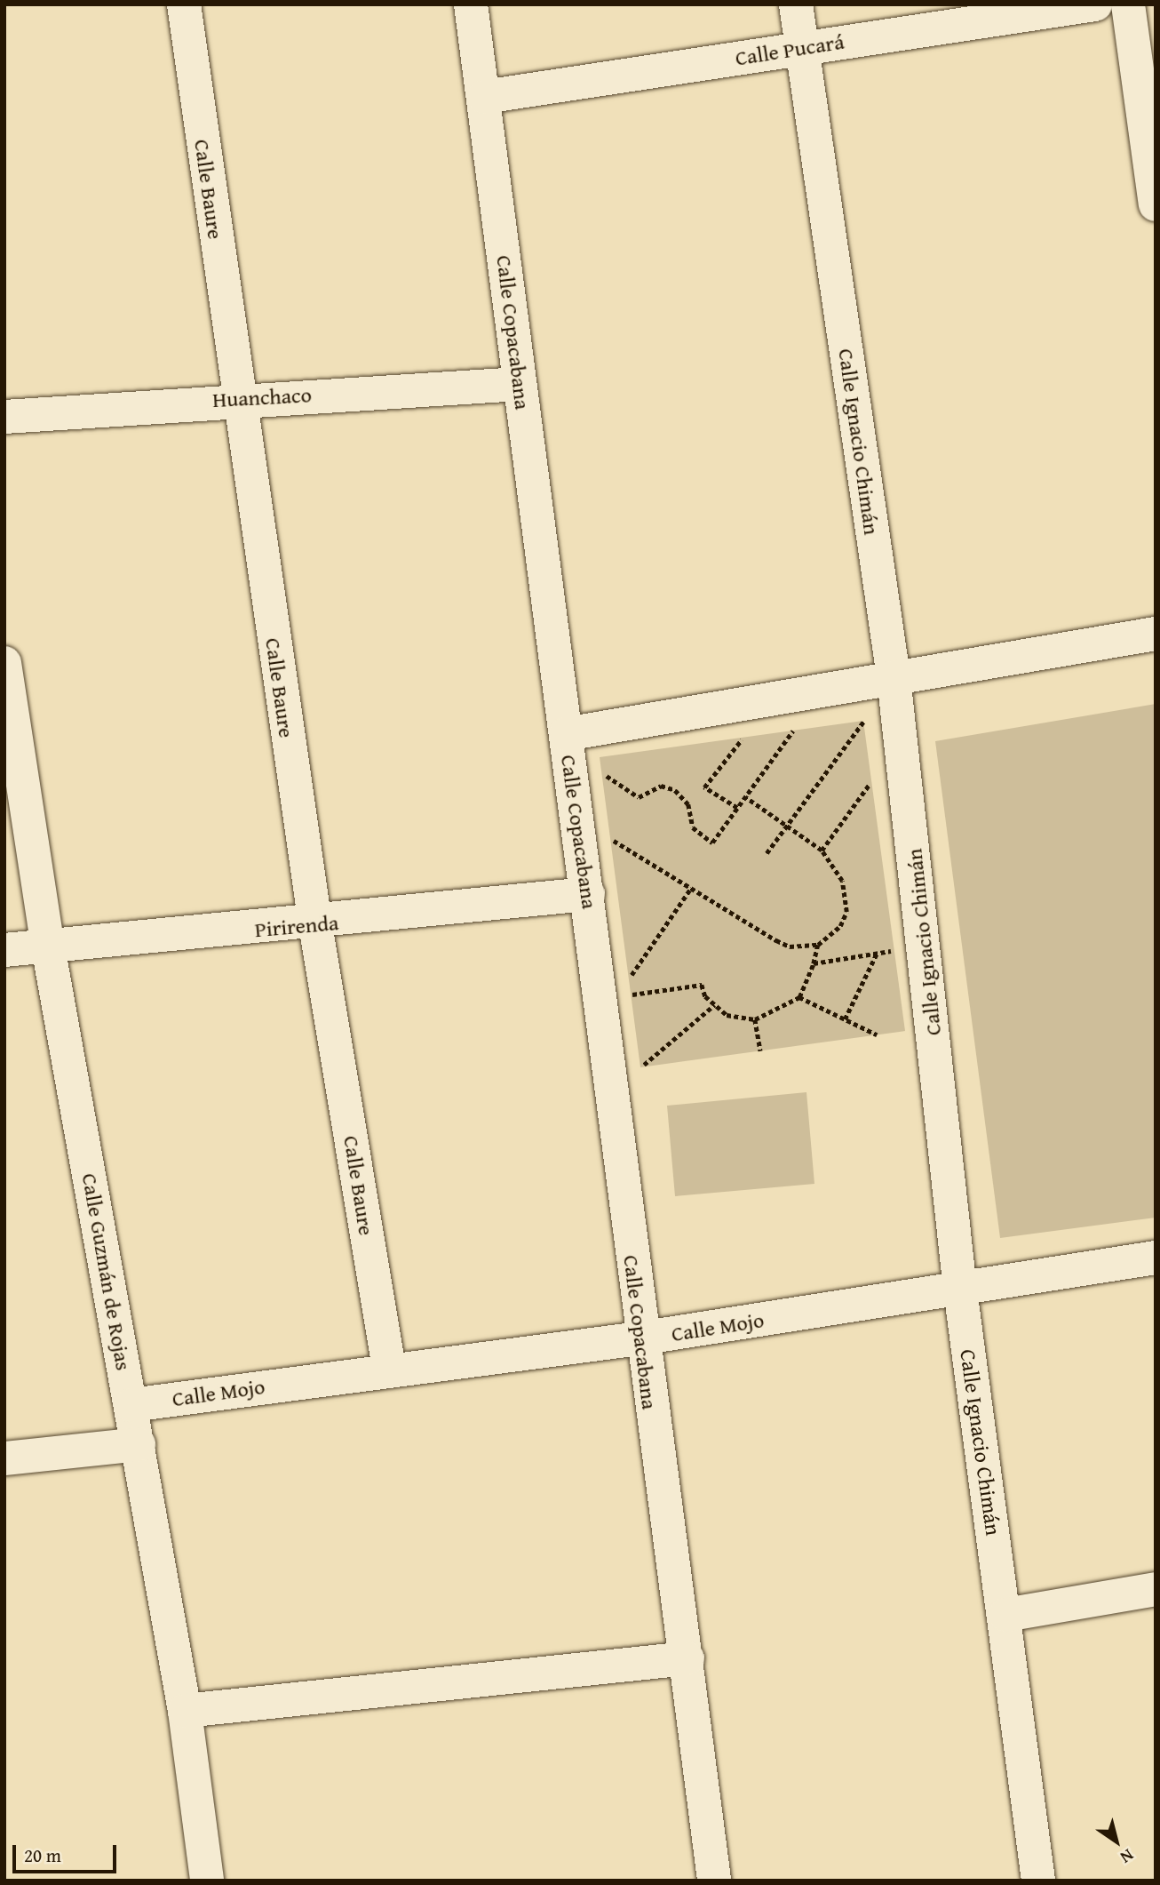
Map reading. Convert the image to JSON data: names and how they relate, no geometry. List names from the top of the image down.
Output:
{
  "streets": {
    "street": [
      "Calle Pucará",
      "Calle Baure",
      "Calle Copacabana",
      "Huanchaco",
      "Calle Ignacio Chimán",
      "Pirirenda",
      "Calle Guzmán de Rojas",
      "Calle Mojo"
    ]
  },
  "crossings": [
    ["Calle Pucará", "Calle Copacabana"],
    ["Calle Pucará", "Calle Ignacio Chimán"],
    ["Calle Baure", "Huanchaco"],
    ["Calle Baure", "Pirirenda"],
    ["Calle Baure", "Calle Mojo"],
    ["Calle Copacabana", "Huanchaco"],
    ["Calle Copacabana", "Pirirenda"],
    ["Calle Copacabana", "Calle Mojo"],
    ["Calle Ignacio Chimán", "Calle Mojo"],
    ["Pirirenda", "Calle Guzmán de Rojas"],
    ["Calle Guzmán de Rojas", "Calle Mojo"]
  ],
  "scale_bar": "20 m",
  "north": "bottom right"
}
